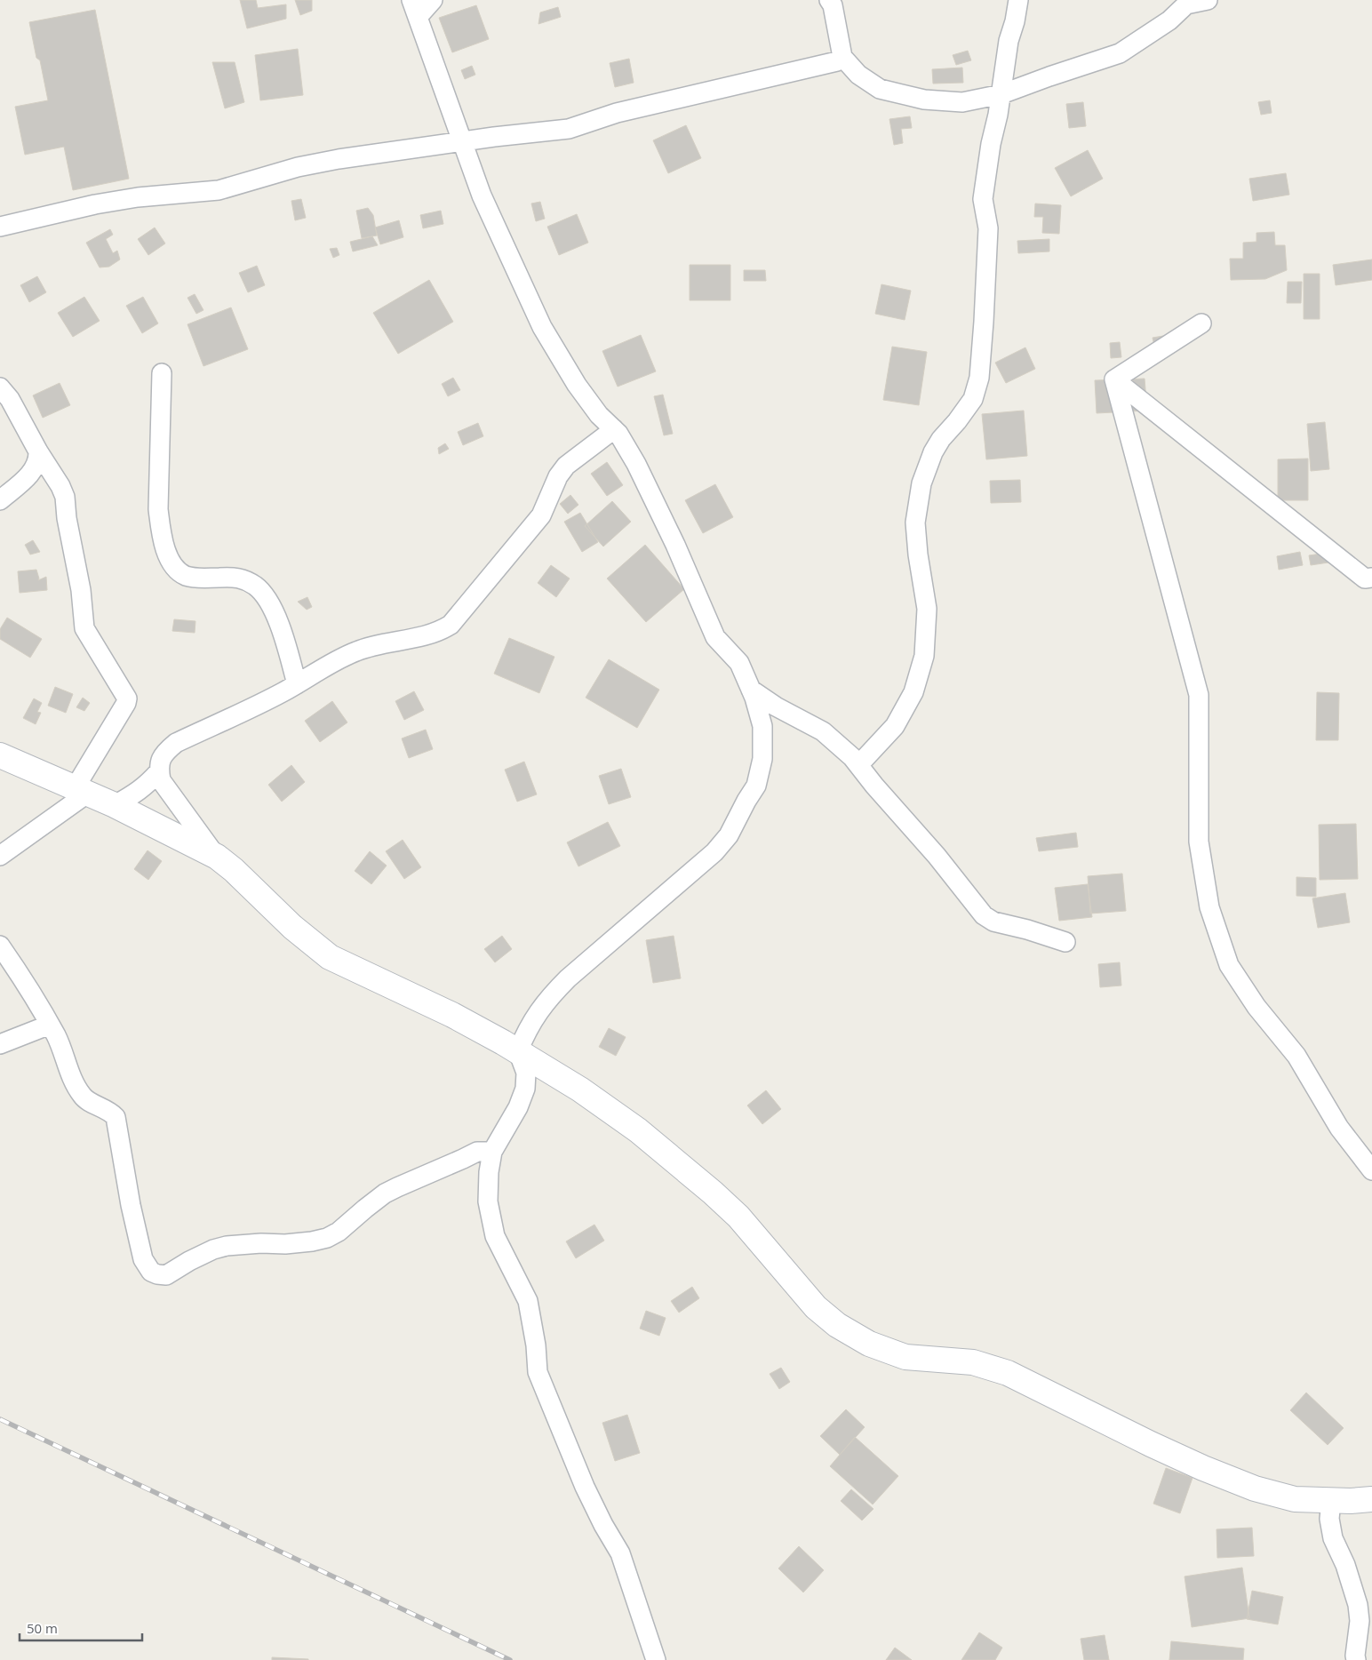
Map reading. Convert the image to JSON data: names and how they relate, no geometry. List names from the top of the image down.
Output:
{
  "scale_bar": "50 m"
}
